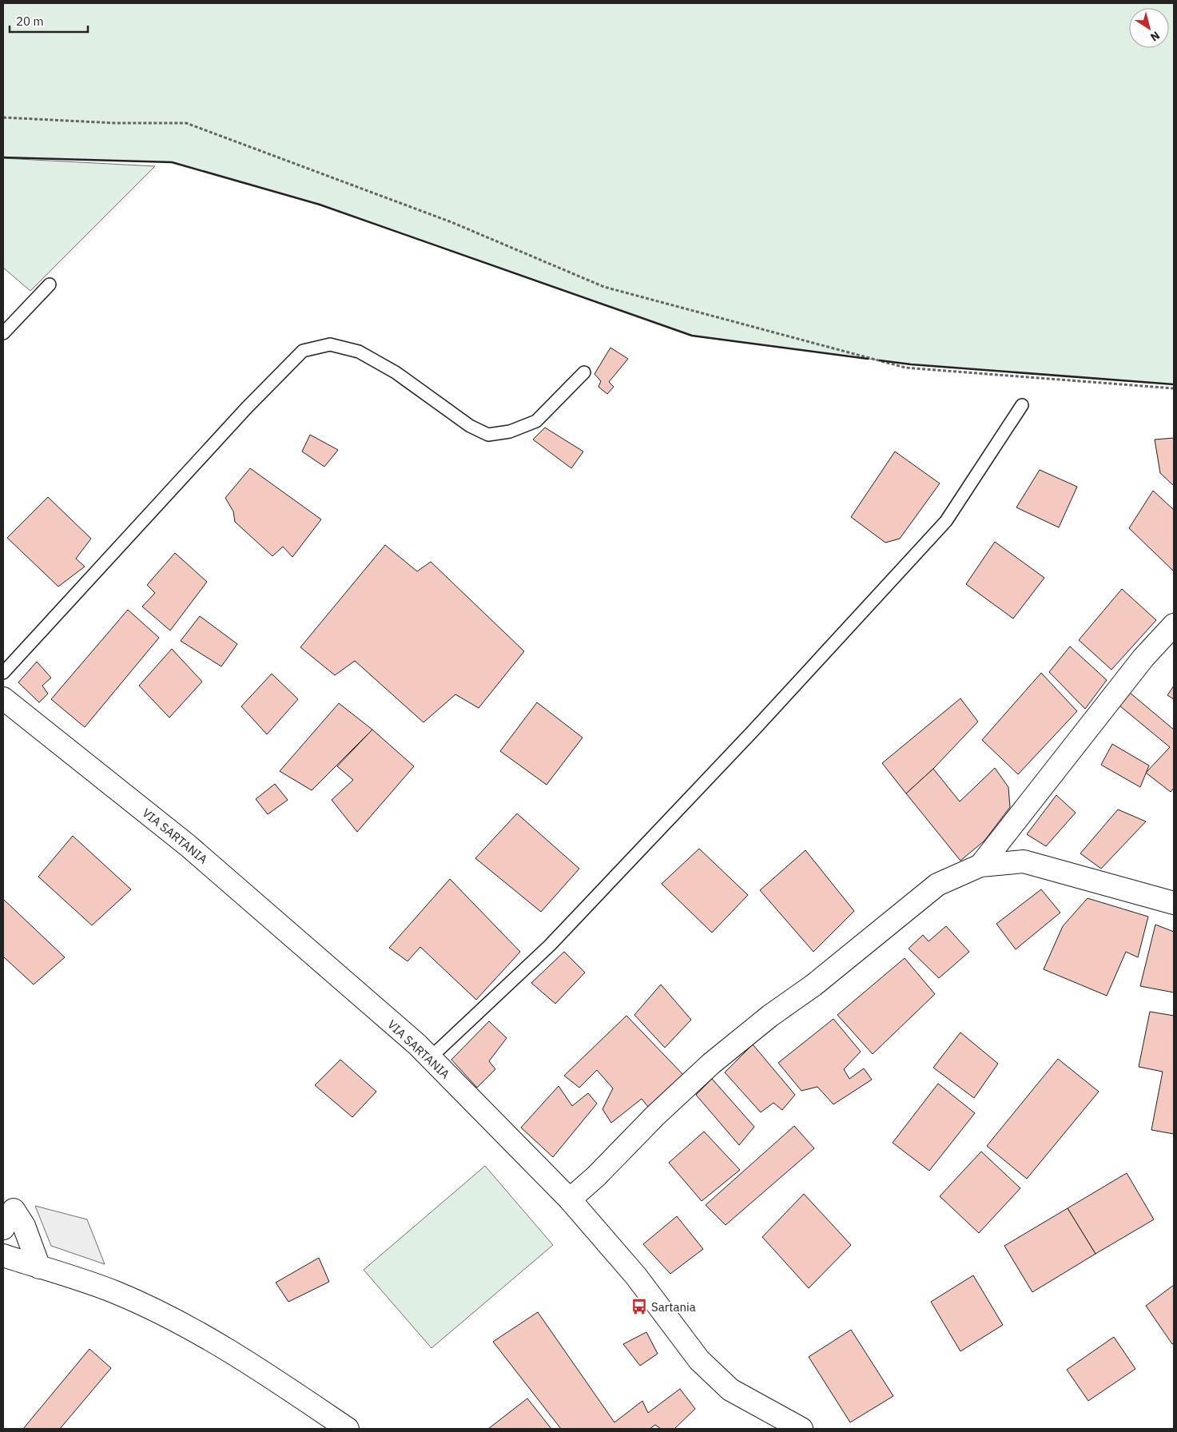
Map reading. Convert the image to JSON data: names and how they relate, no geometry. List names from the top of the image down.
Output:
{
  "streets": {
    "street": ["VIA SARTANIA"]
  },
  "places": {
    "bus stop": ["Sartania"]
  },
  "scale_bar": "20 m",
  "north": "bottom right"
}
